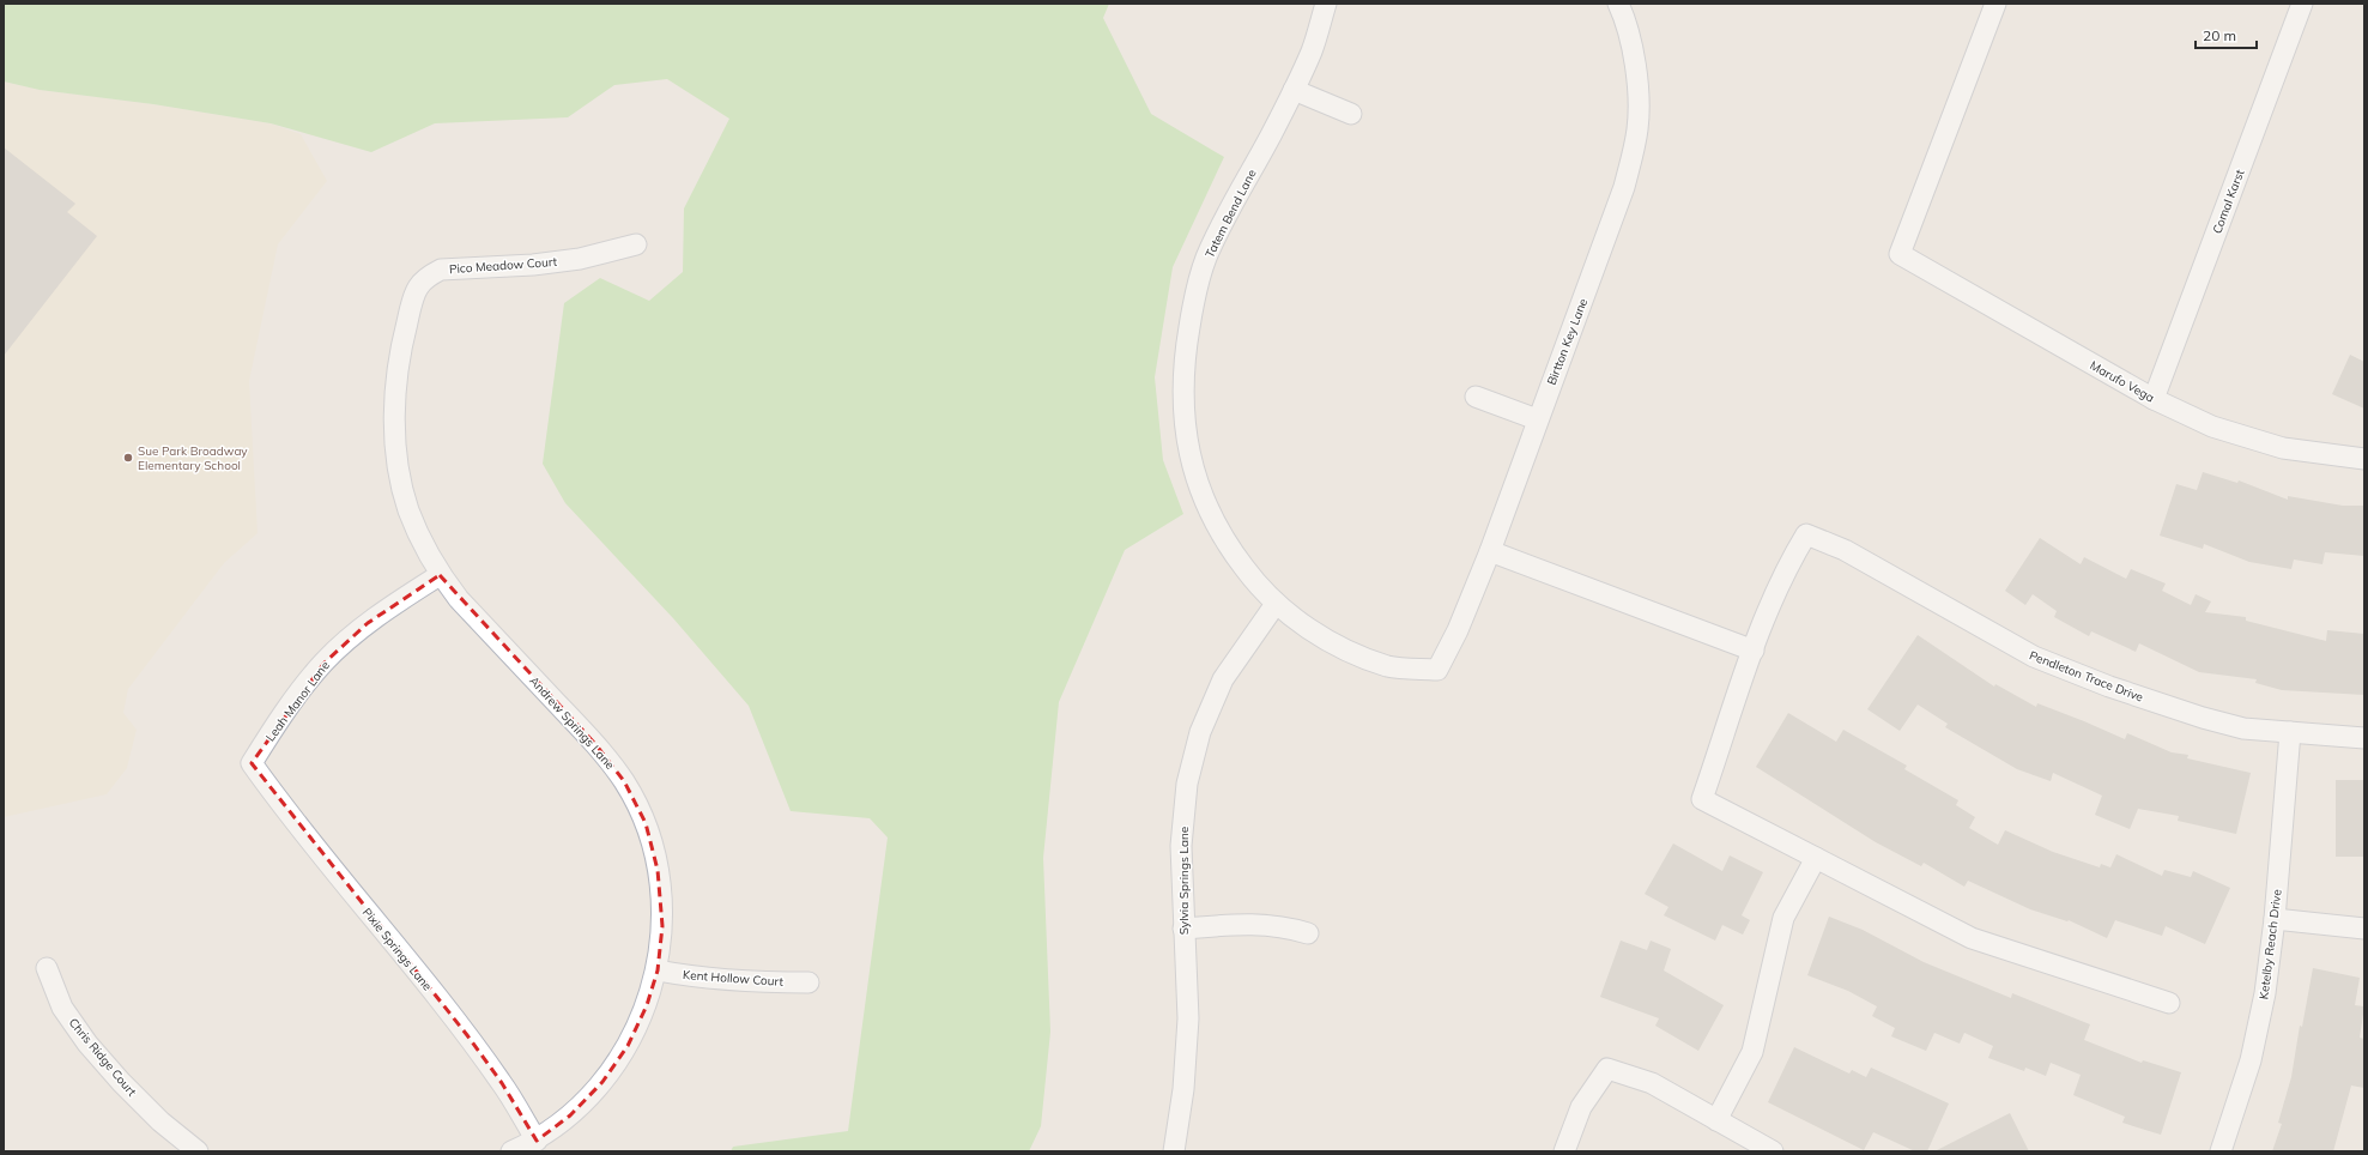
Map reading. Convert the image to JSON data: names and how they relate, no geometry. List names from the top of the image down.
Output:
{
  "streets": {
    "street": [
      "Comal Karst",
      "Tatem Bend Lane",
      "Pico Meadow Court",
      "Birtton Key Lane",
      "Marufo Vega",
      "Pendleton Trace Drive",
      "Leah Manor Lane",
      "Andrew Springs Lane",
      "Sylvia Springs Lane",
      "Ketelby Reach Drive",
      "Pixie Springs Lane",
      "Kent Hollow Court",
      "Chris Ridge Court"
    ]
  },
  "crossings": [
    ["Comal Karst", "Marufo Vega"],
    ["Tatem Bend Lane", "Birtton Key Lane"],
    ["Tatem Bend Lane", "Sylvia Springs Lane"],
    ["Pico Meadow Court", "Andrew Springs Lane"],
    ["Pendleton Trace Drive", "Ketelby Reach Drive"],
    ["Leah Manor Lane", "Andrew Springs Lane"],
    ["Leah Manor Lane", "Pixie Springs Lane"],
    ["Andrew Springs Lane", "Pixie Springs Lane"],
    ["Andrew Springs Lane", "Kent Hollow Court"]
  ],
  "places": ["Sue Park Broadway Elementary School"],
  "scale_bar": "20 m"
}
